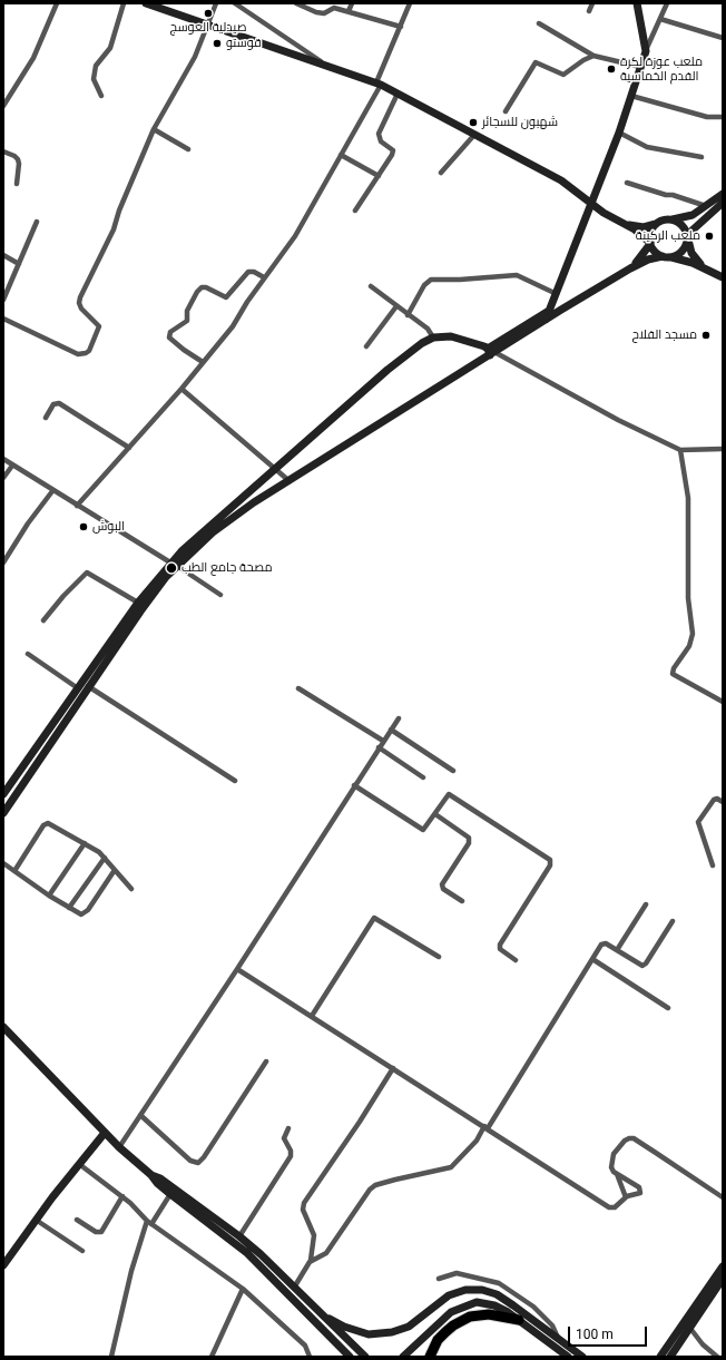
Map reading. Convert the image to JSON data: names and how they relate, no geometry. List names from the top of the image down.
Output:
{
  "places": [
    "صيدلية العوسج",
    "قوستو",
    "ملعب عوزة لكرة الفدم الخماسية",
    "شهبون للسجائر",
    "ملعب الركينة",
    "مسجد الفلاح",
    "البوش",
    "مصحة جامع الطب"
  ],
  "scale_bar": "100 m"
}
